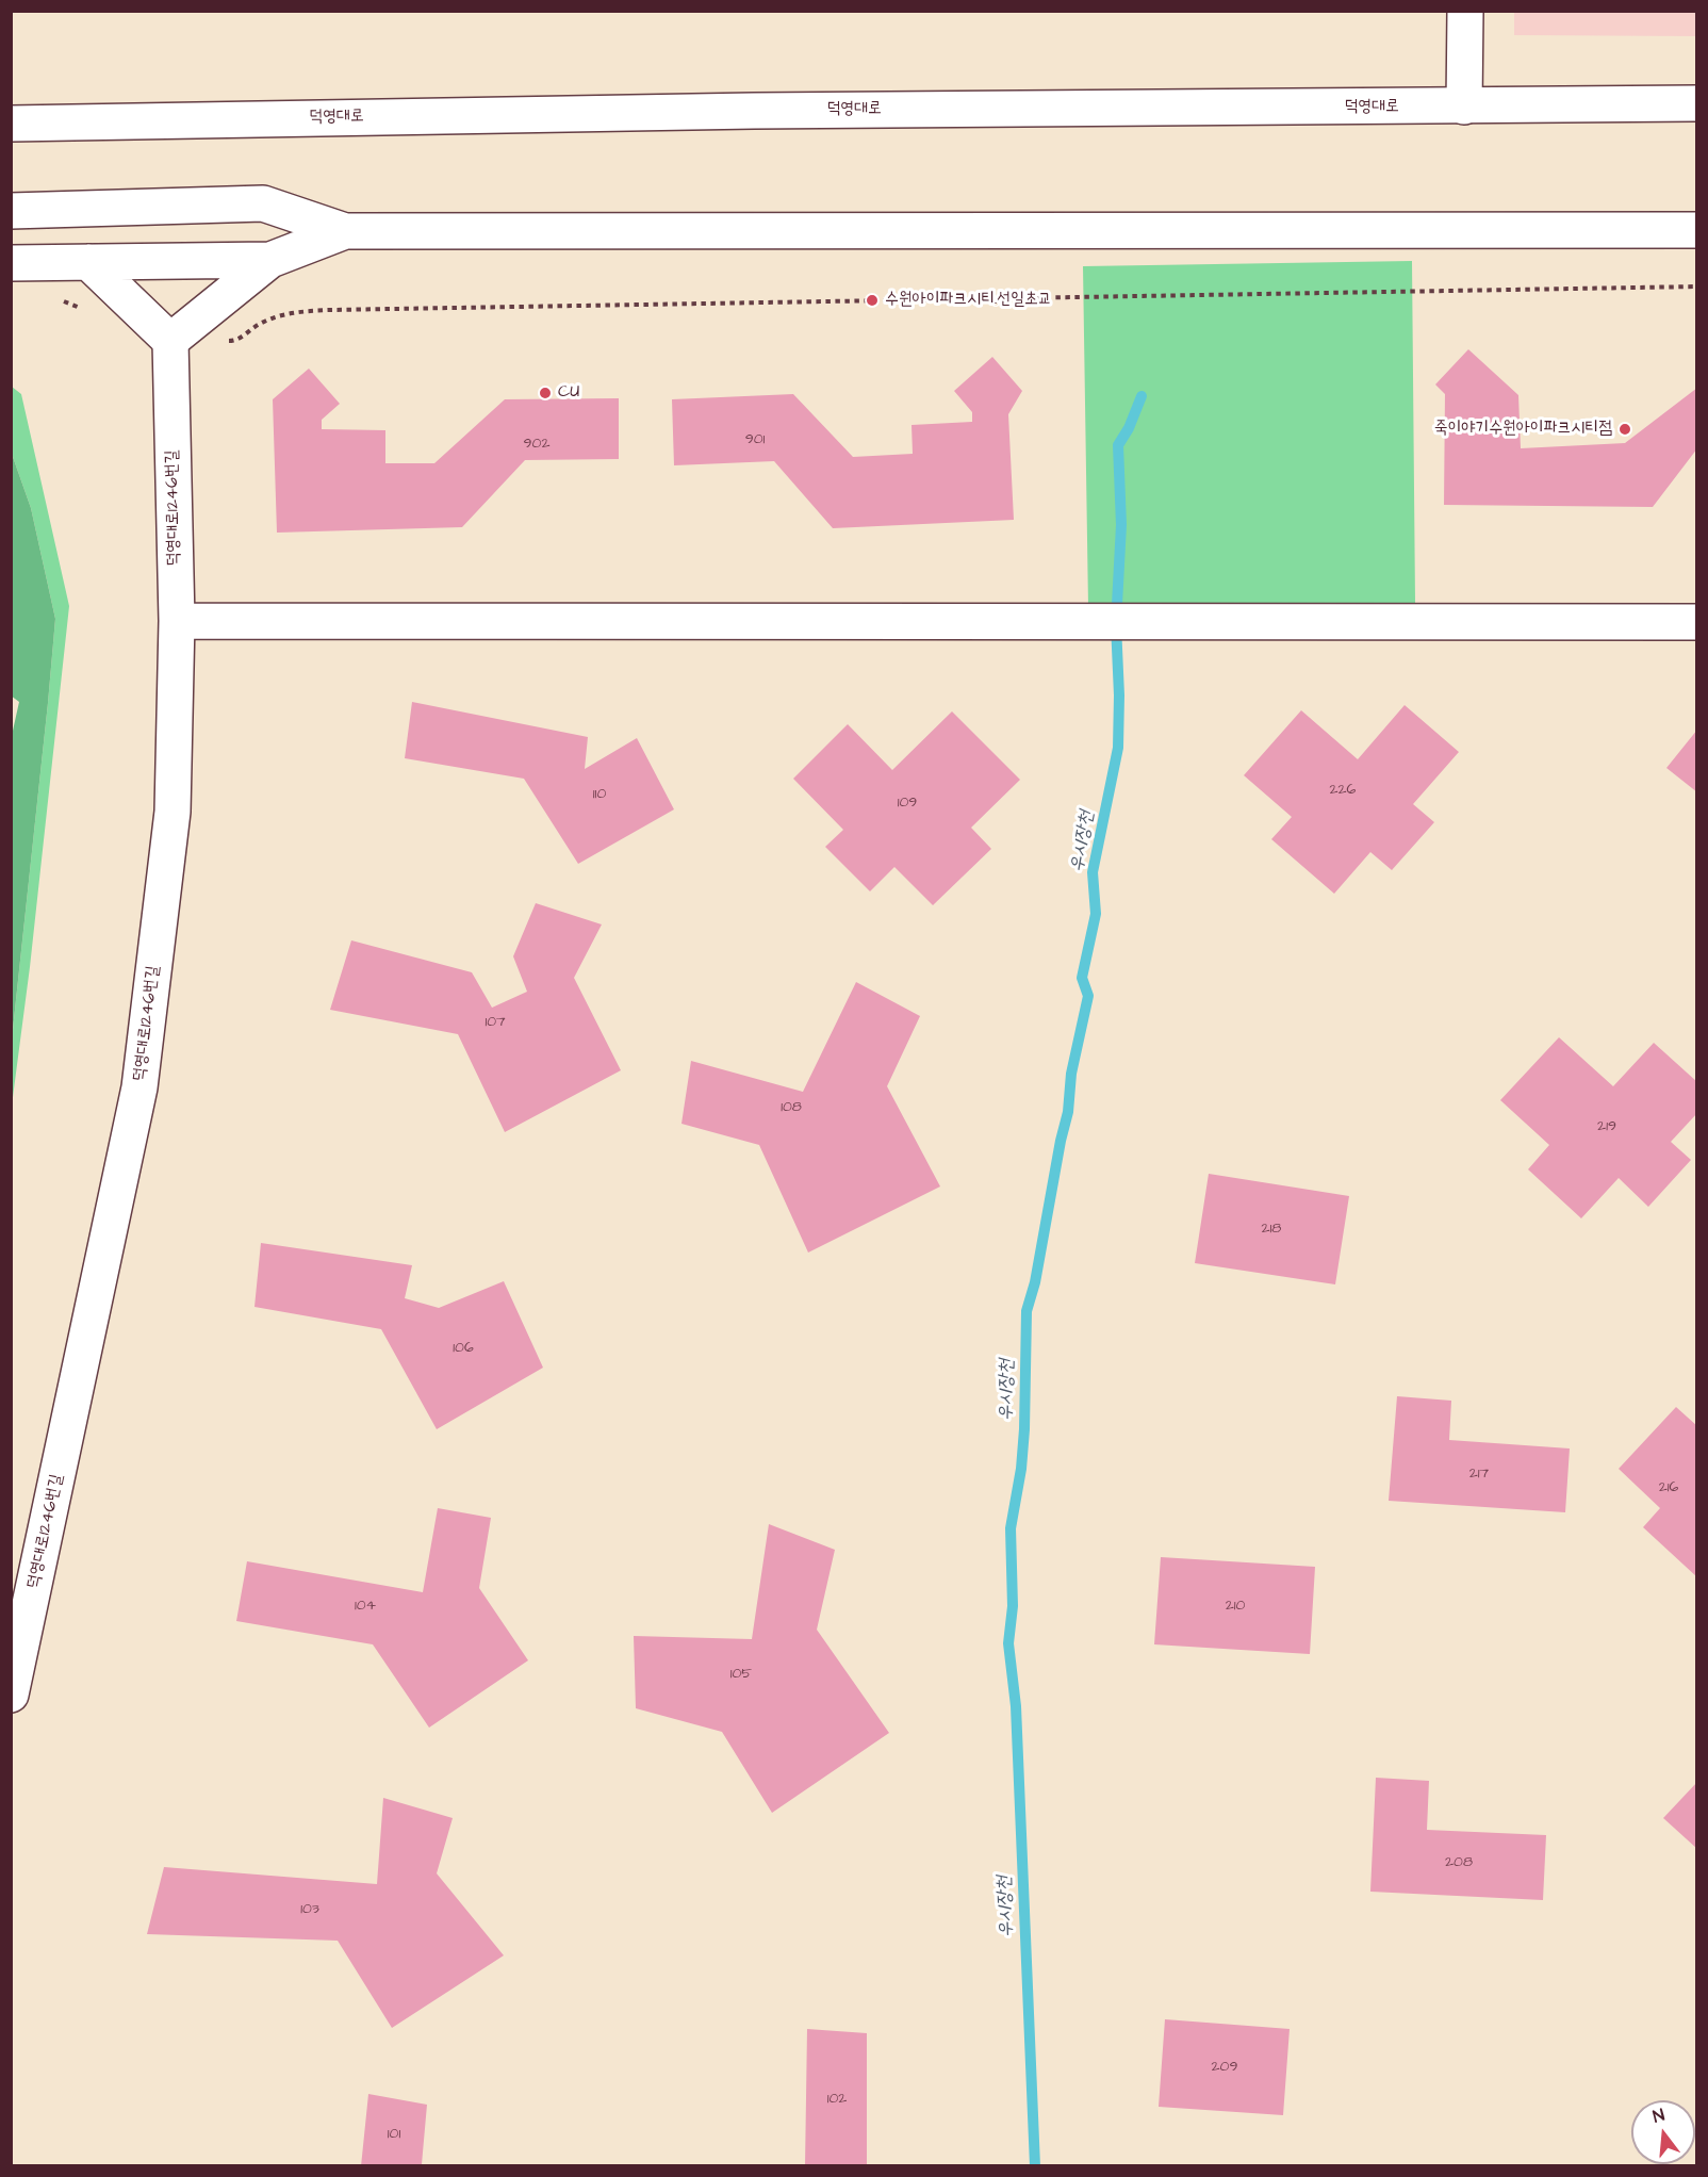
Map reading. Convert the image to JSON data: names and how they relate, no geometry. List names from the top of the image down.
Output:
{
  "streets": {
    "main road": ["덕영대로", "덕영대로1246번길"]
  },
  "water": ["우시장천"],
  "places": ["수원아이파크시티.선일초교", "CU", "죽이야기수원아이파크시티점"],
  "house_numbers": [
    "901",
    "902",
    "226",
    "110",
    "109",
    "107",
    "108",
    "219",
    "218",
    "106",
    "217",
    "216",
    "104",
    "210",
    "105",
    "208",
    "103",
    "209",
    "102",
    "101"
  ],
  "north": "top"
}
